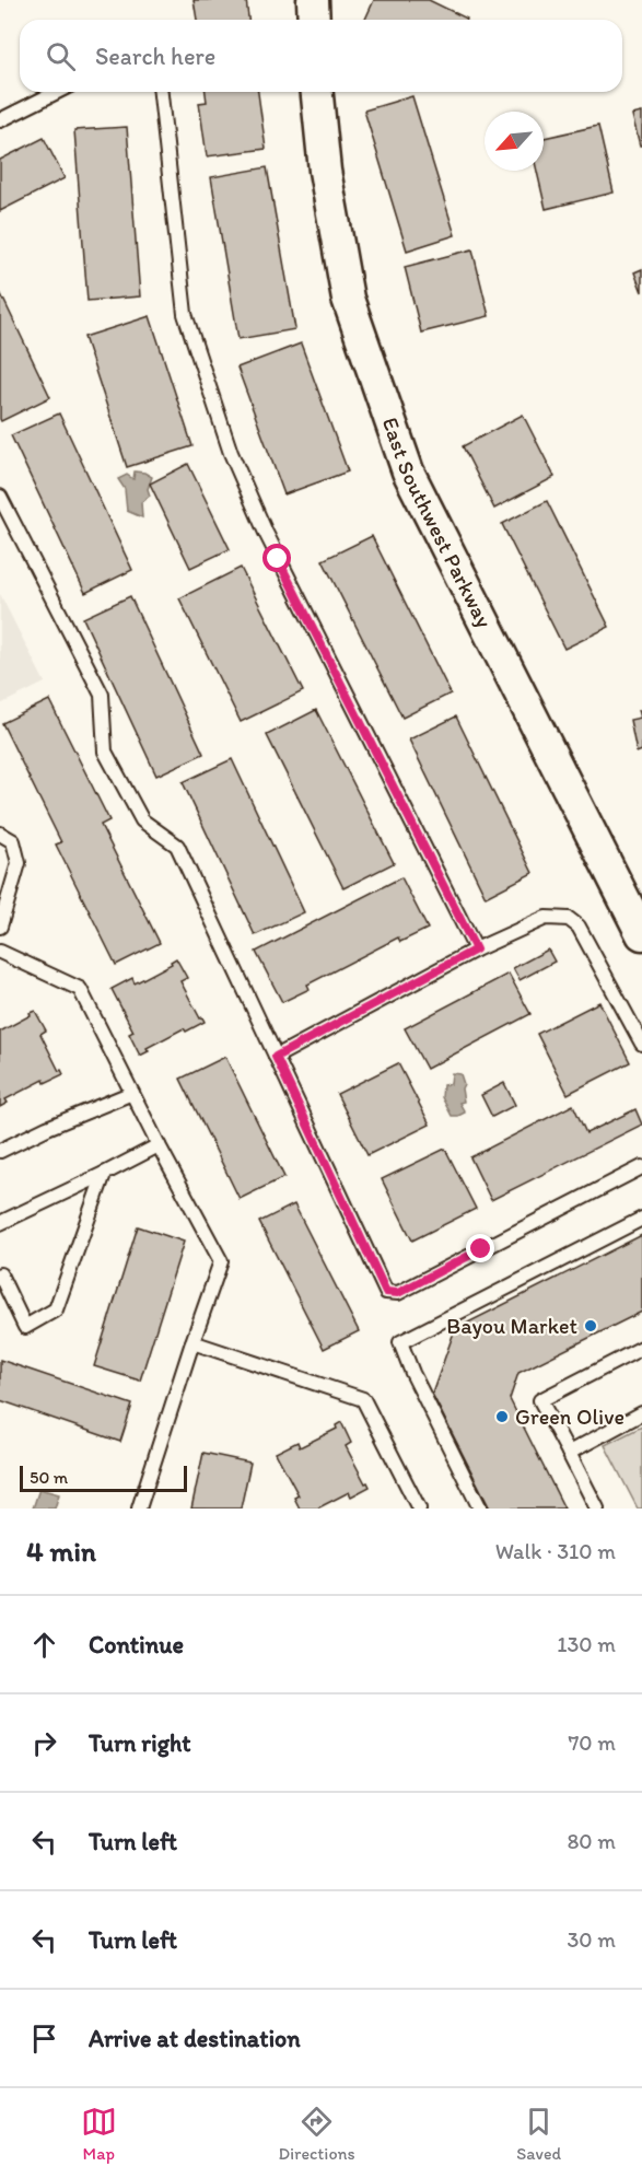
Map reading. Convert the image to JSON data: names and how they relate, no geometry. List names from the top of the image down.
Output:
{
  "streets": {
    "street": ["East Southwest Parkway"]
  },
  "places": ["Bayou Market", "Green Olive"],
  "scale_bar": "50 m",
  "north": "bottom left",
  "page": {
    "search": "Search here",
    "scale": "50 m",
    "heading": ["4 min", "Walk · 310 m"],
    "list": [
      ["Continue", "130 m"],
      ["Turn right", "70 m"],
      ["Turn left", "80 m"],
      ["Turn left", "30 m"],
      "Arrive at destination"
    ],
    "nav": ["Map", "Directions", "Saved"]
  }
}
